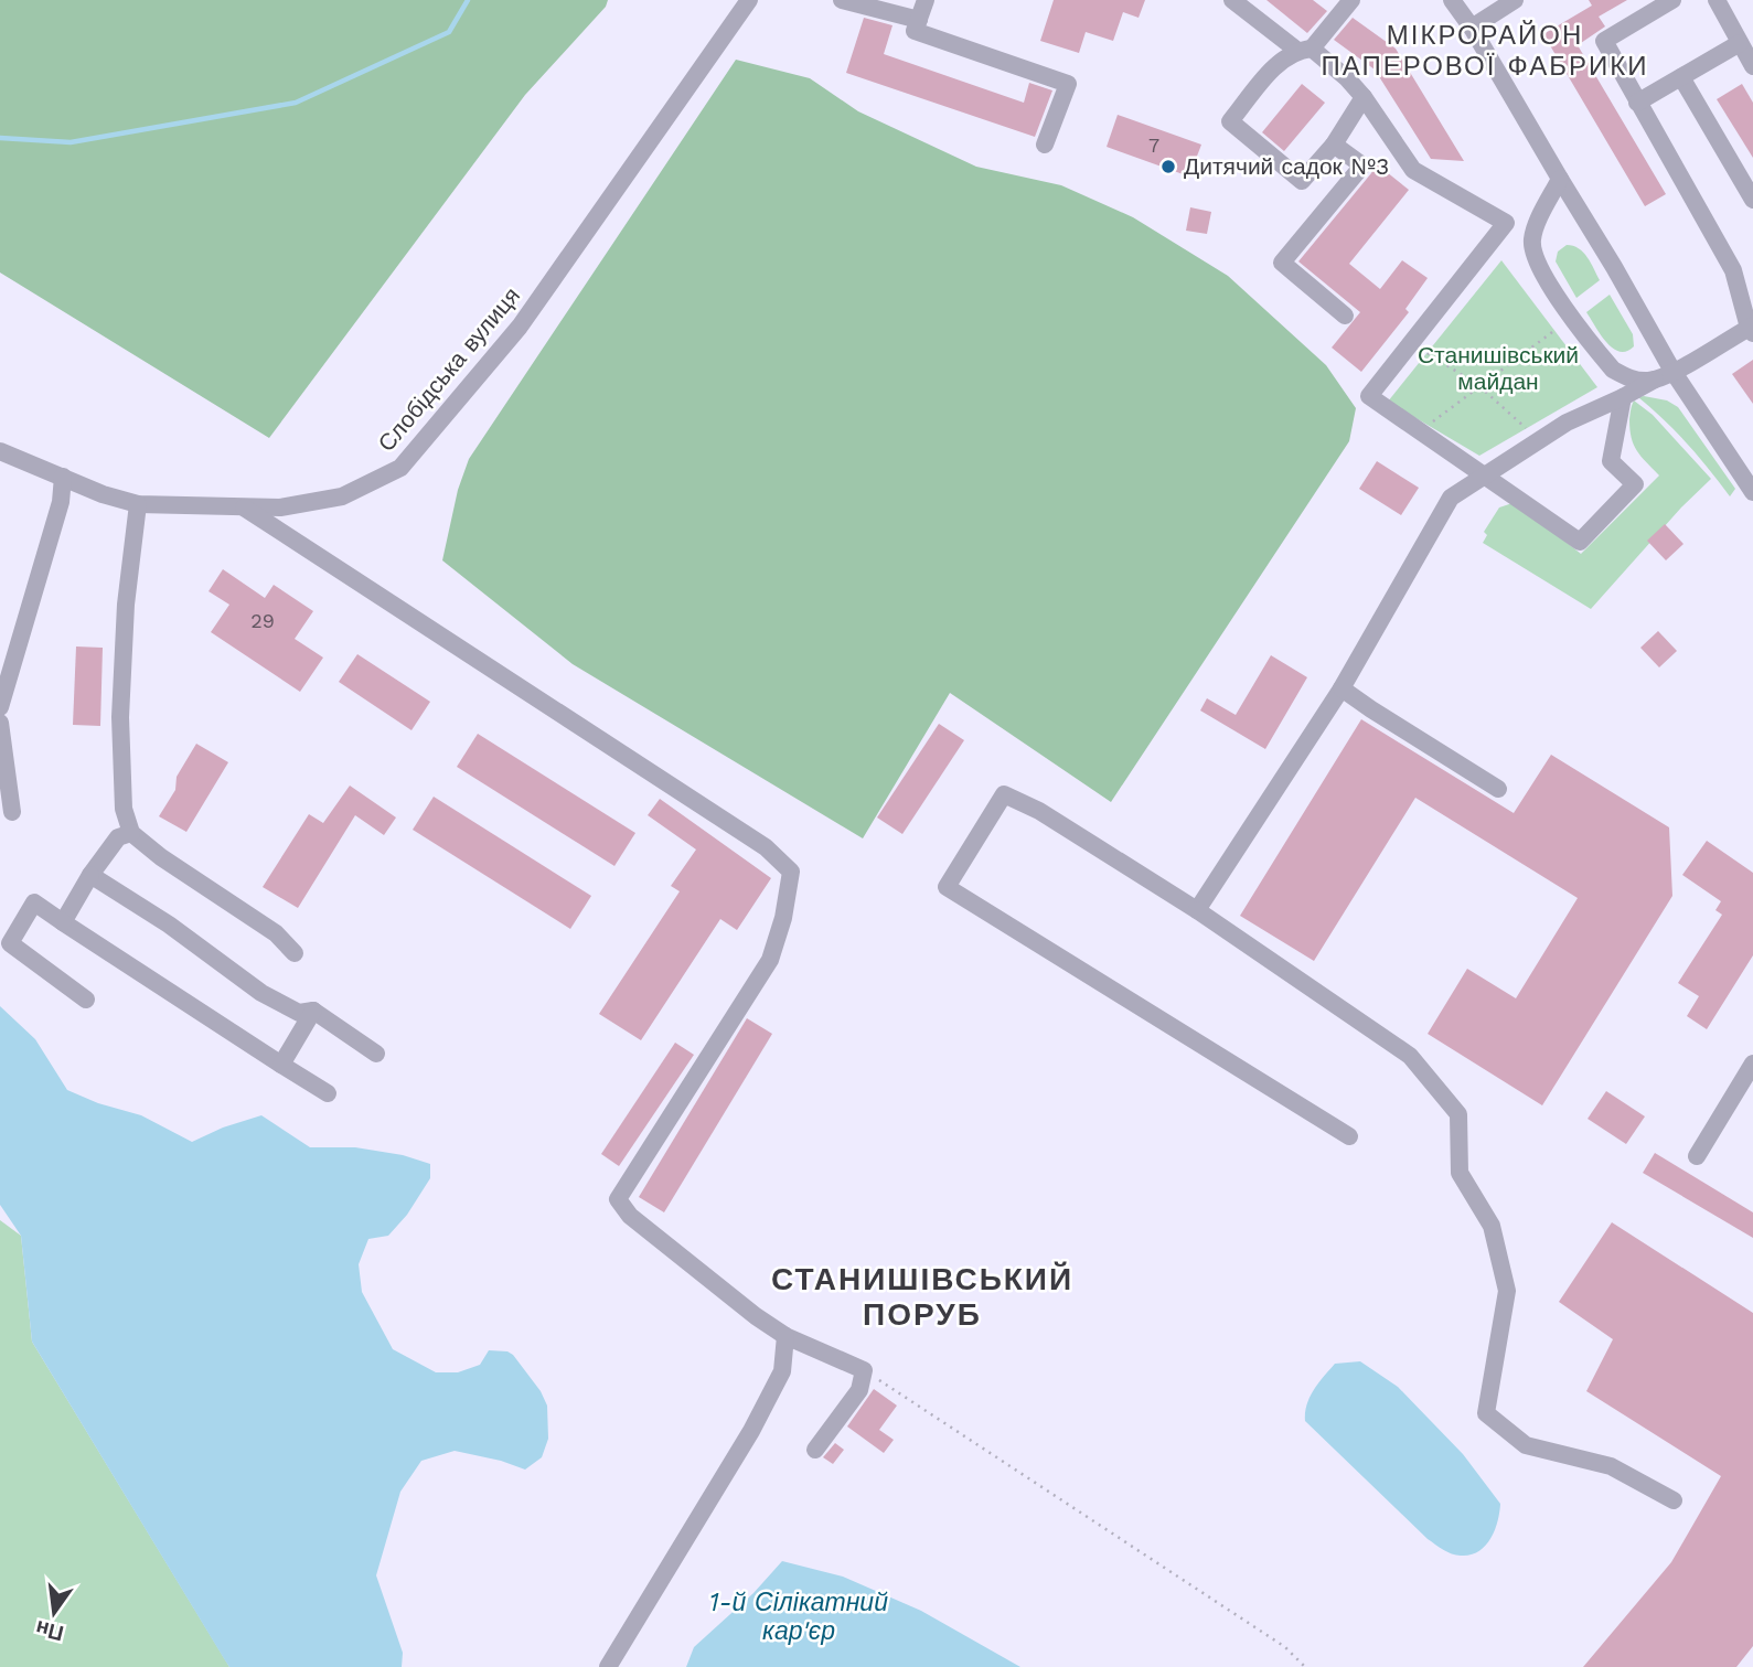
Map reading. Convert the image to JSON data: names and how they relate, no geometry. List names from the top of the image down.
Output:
{
  "streets": {
    "street": ["Слобідська вулиця"]
  },
  "districts": ["МІКРОРАЙОН ПАПЕРОВОЇ ФАБРИКИ", "СТАНИШІВСЬКИЙ ПОРУБ"],
  "water": ["1-й Сілікатний кар'єр"],
  "parks": ["Станишівський майдан"],
  "places": ["Дитячий садок №3"],
  "house_numbers": ["7", "29"],
  "north": "bottom"
}
